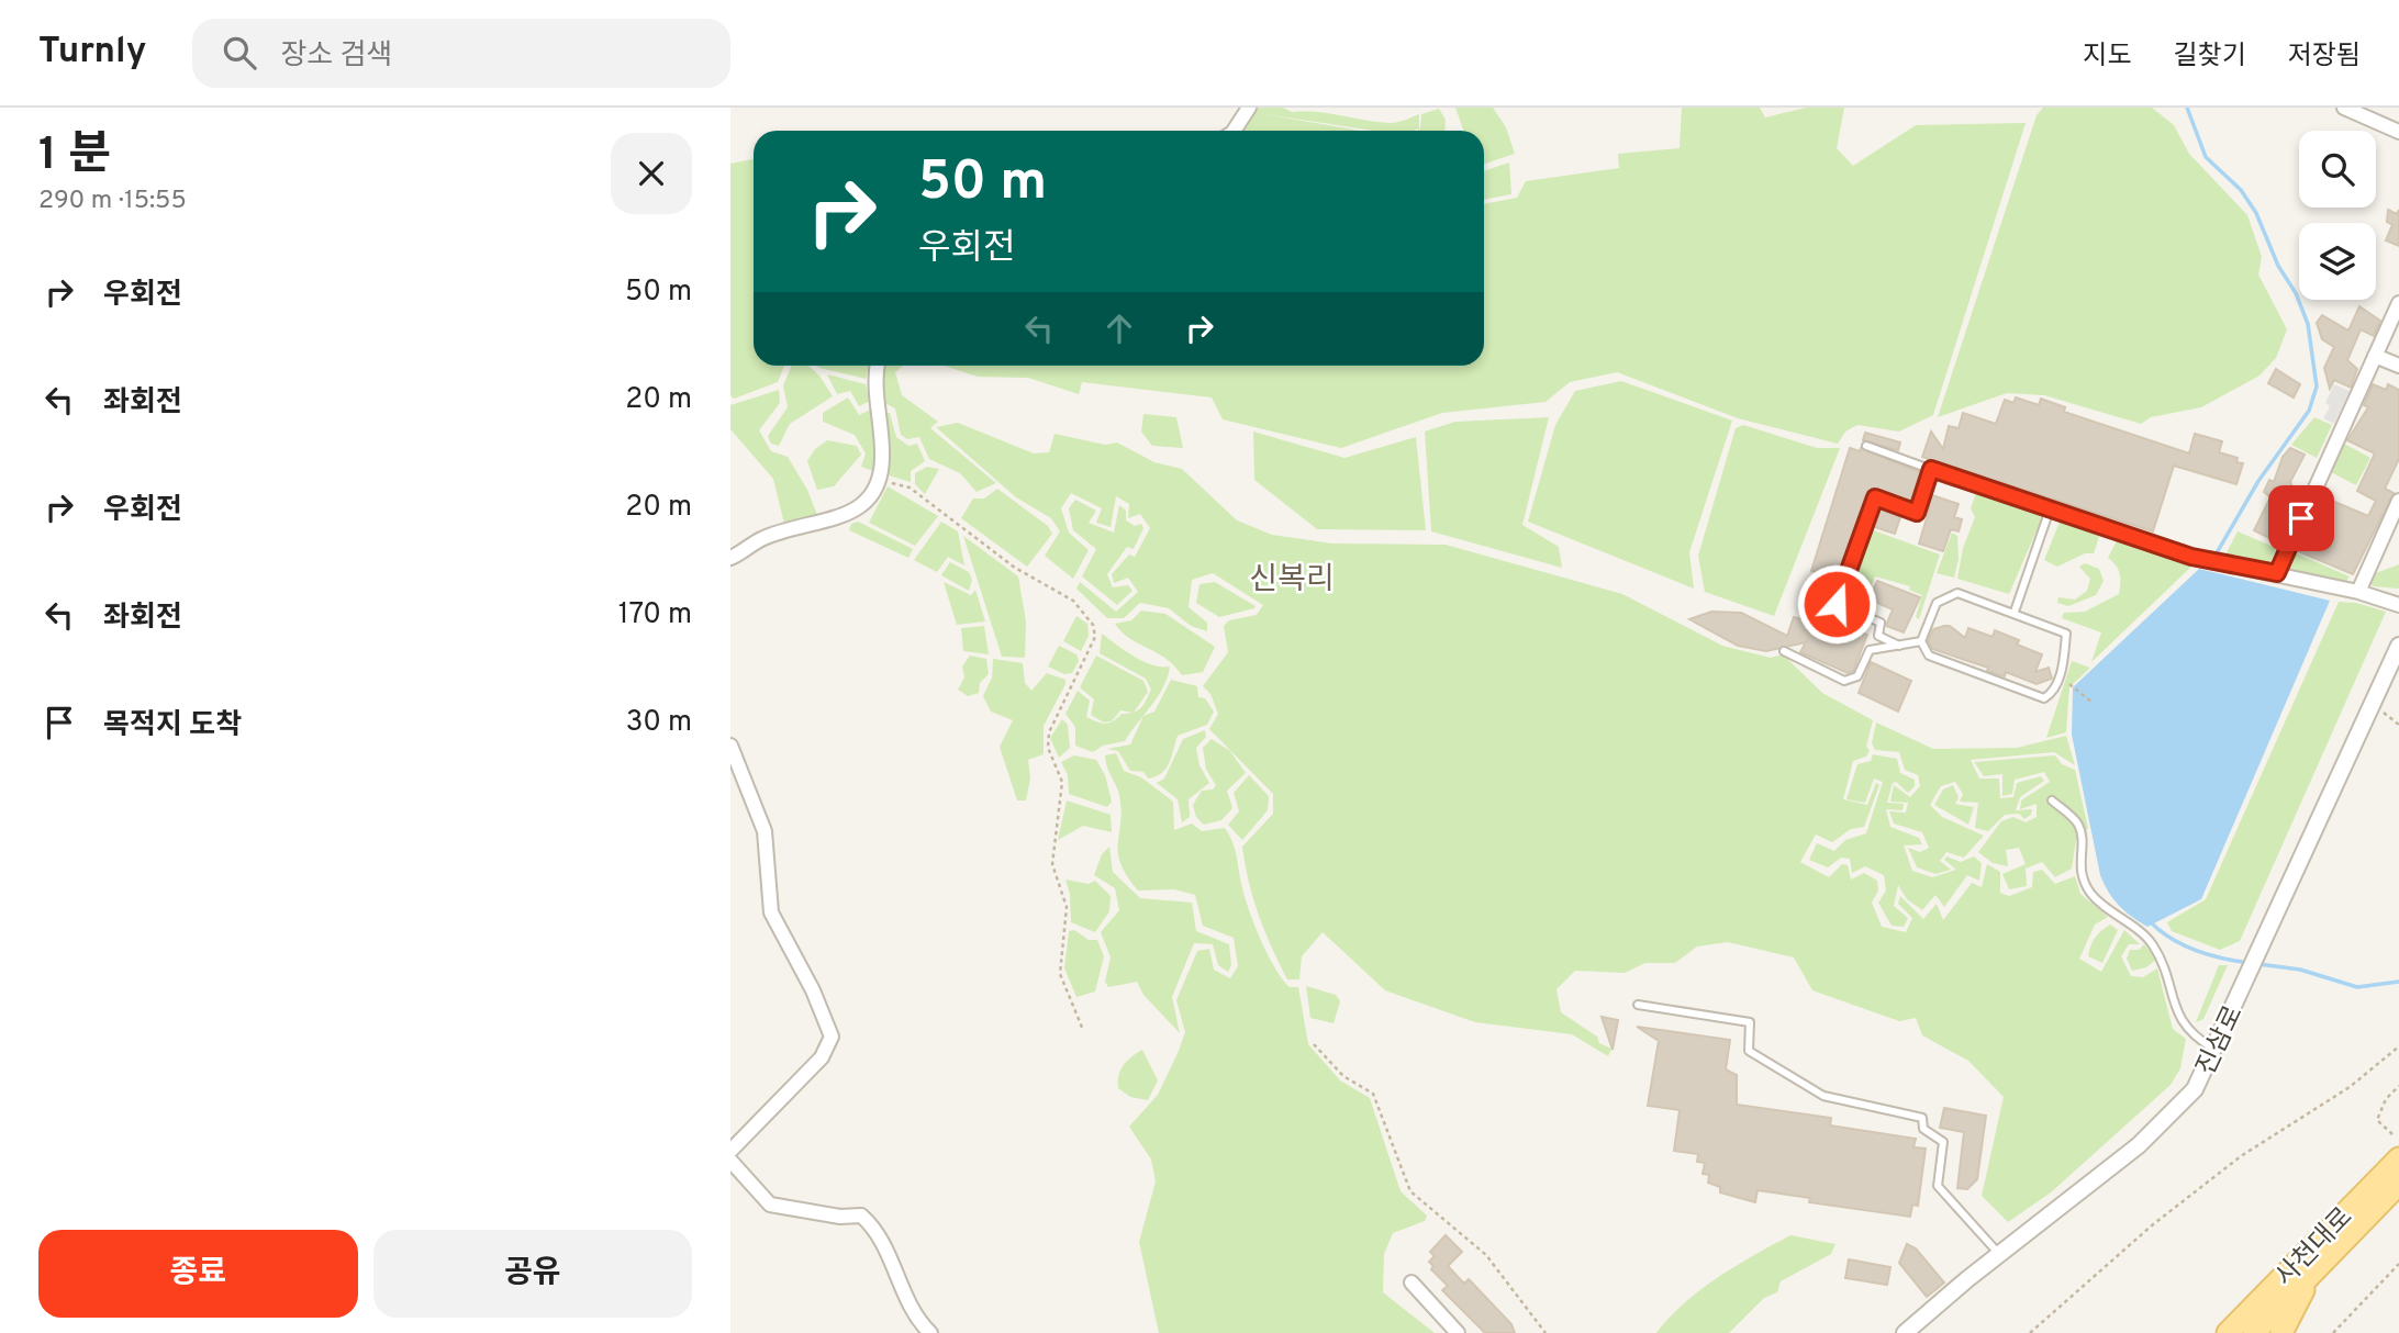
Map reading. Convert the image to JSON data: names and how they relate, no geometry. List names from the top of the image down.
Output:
{
  "streets": {
    "main road": ["사천대로"],
    "street": ["진삼로"]
  },
  "districts": ["신복리"],
  "page": {
    "header": "Turnly",
    "search": "장소 검색",
    "nav": ["지도", "길찾기", "저장됨"],
    "heading": ["1 분", "290 m · 15:55"],
    "turn": ["50 m", "우회전"],
    "list": [
      {
        "name": "우회전",
        "value": "50 m"
      },
      {
        "name": "좌회전",
        "value": "20 m"
      },
      {
        "name": "우회전",
        "value": "20 m"
      },
      {
        "name": "좌회전",
        "value": "170 m"
      },
      {
        "name": "목적지 도착",
        "value": "30 m"
      }
    ],
    "buttons": ["종료", "공유"]
  }
}
